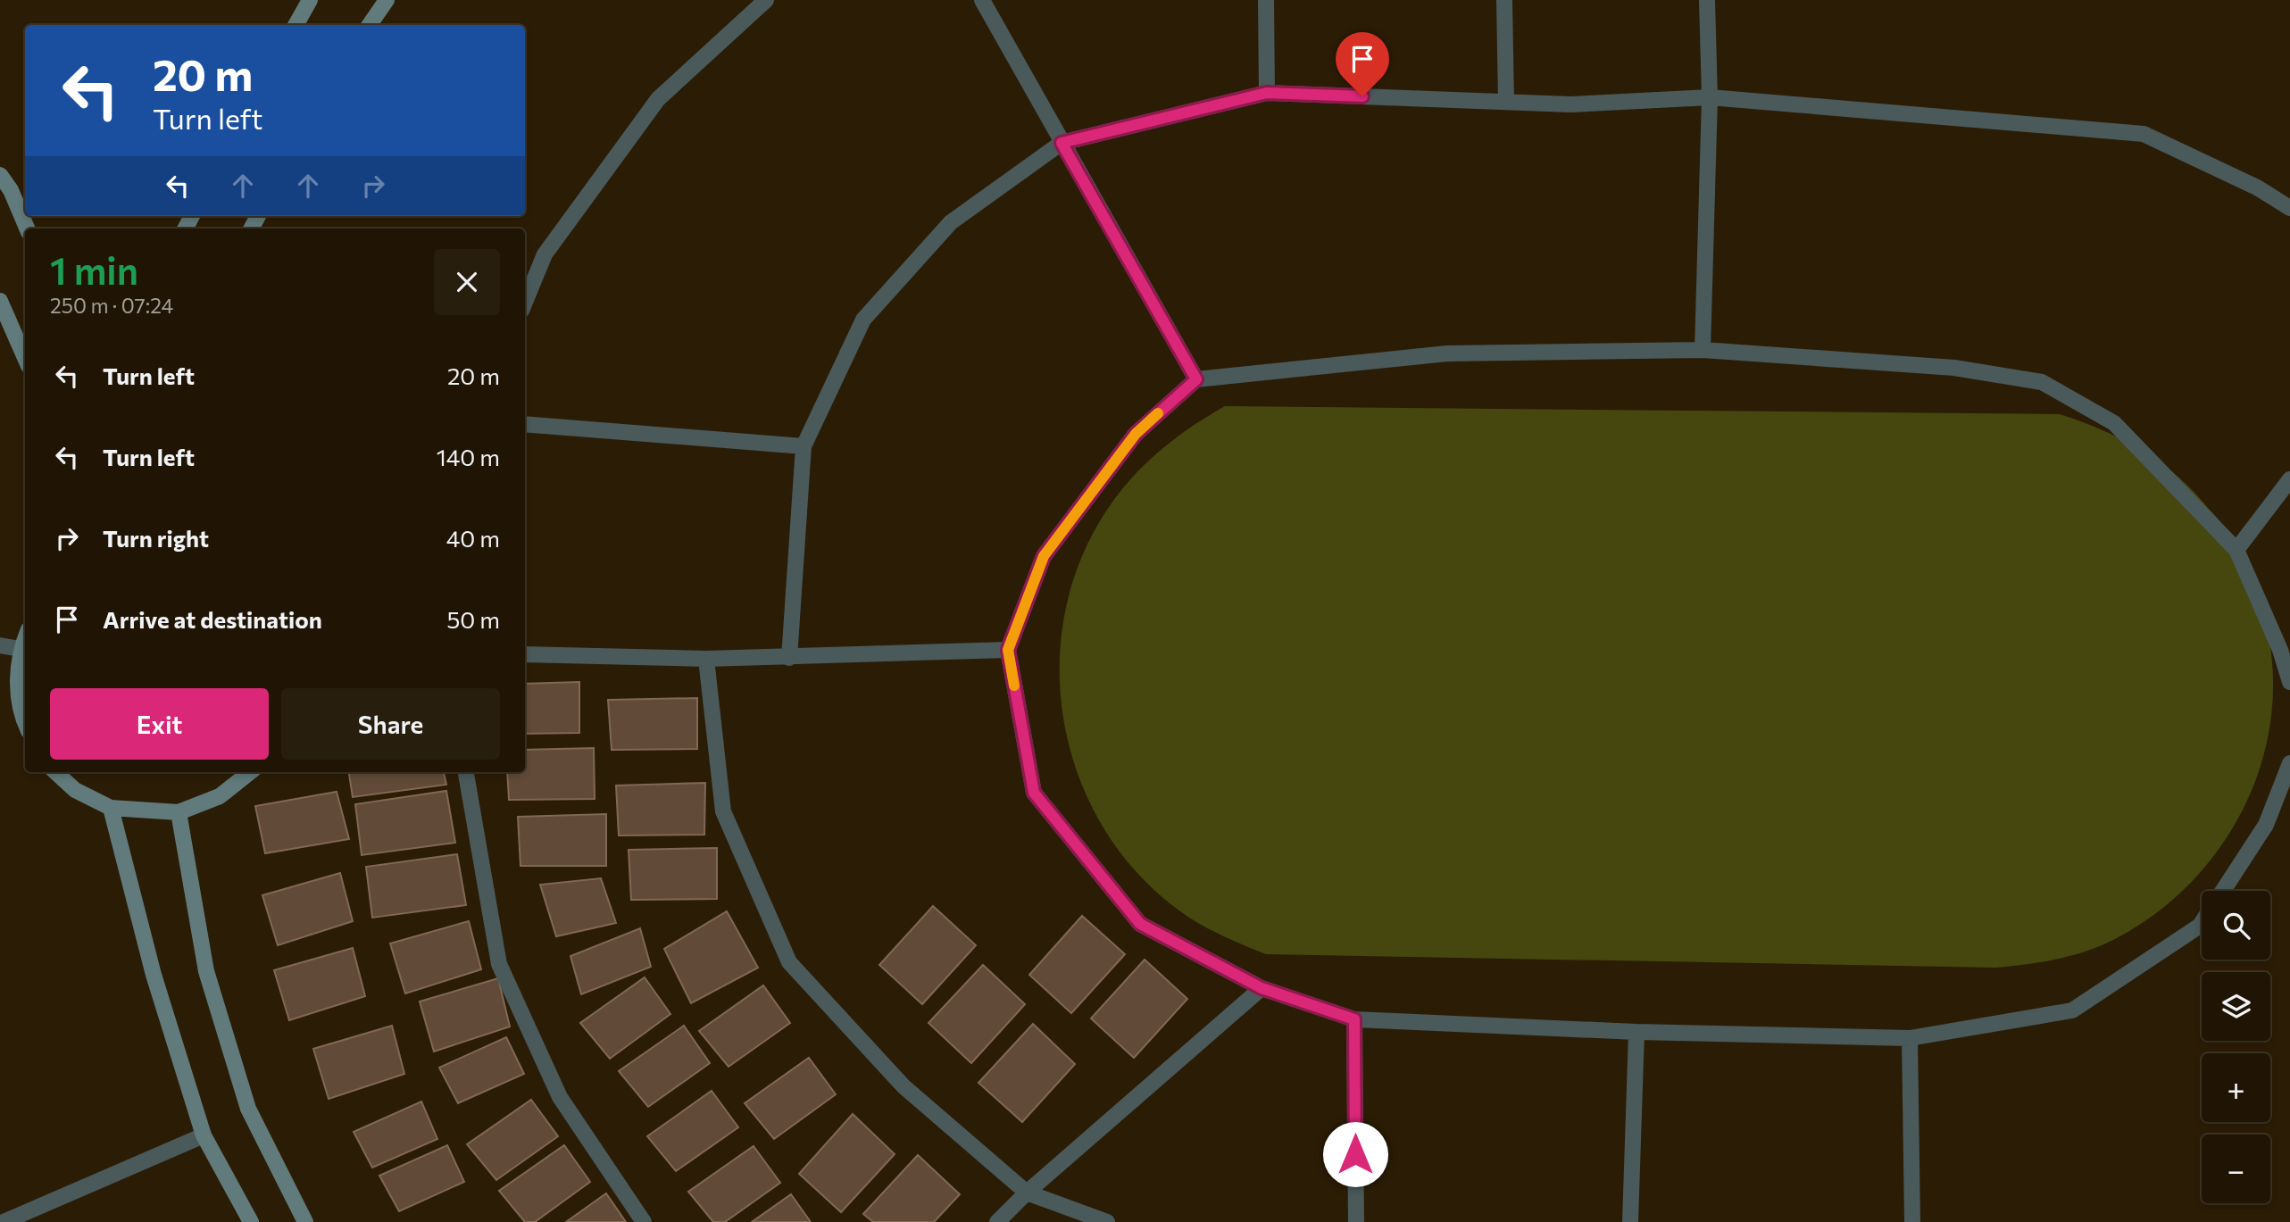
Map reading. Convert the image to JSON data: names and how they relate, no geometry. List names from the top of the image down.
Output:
{
  "page": {
    "turn": ["20 m", "Turn left"],
    "heading": ["1 min", "250 m · 07:24"],
    "list": [
      {
        "name": "Turn left",
        "value": "20 m"
      },
      {
        "name": "Turn left",
        "value": "140 m"
      },
      {
        "name": "Turn right",
        "value": "40 m"
      },
      {
        "name": "Arrive at destination",
        "value": "50 m"
      }
    ],
    "buttons": ["Exit", "Share"],
    "map_buttons": ["+", "−"]
  }
}
